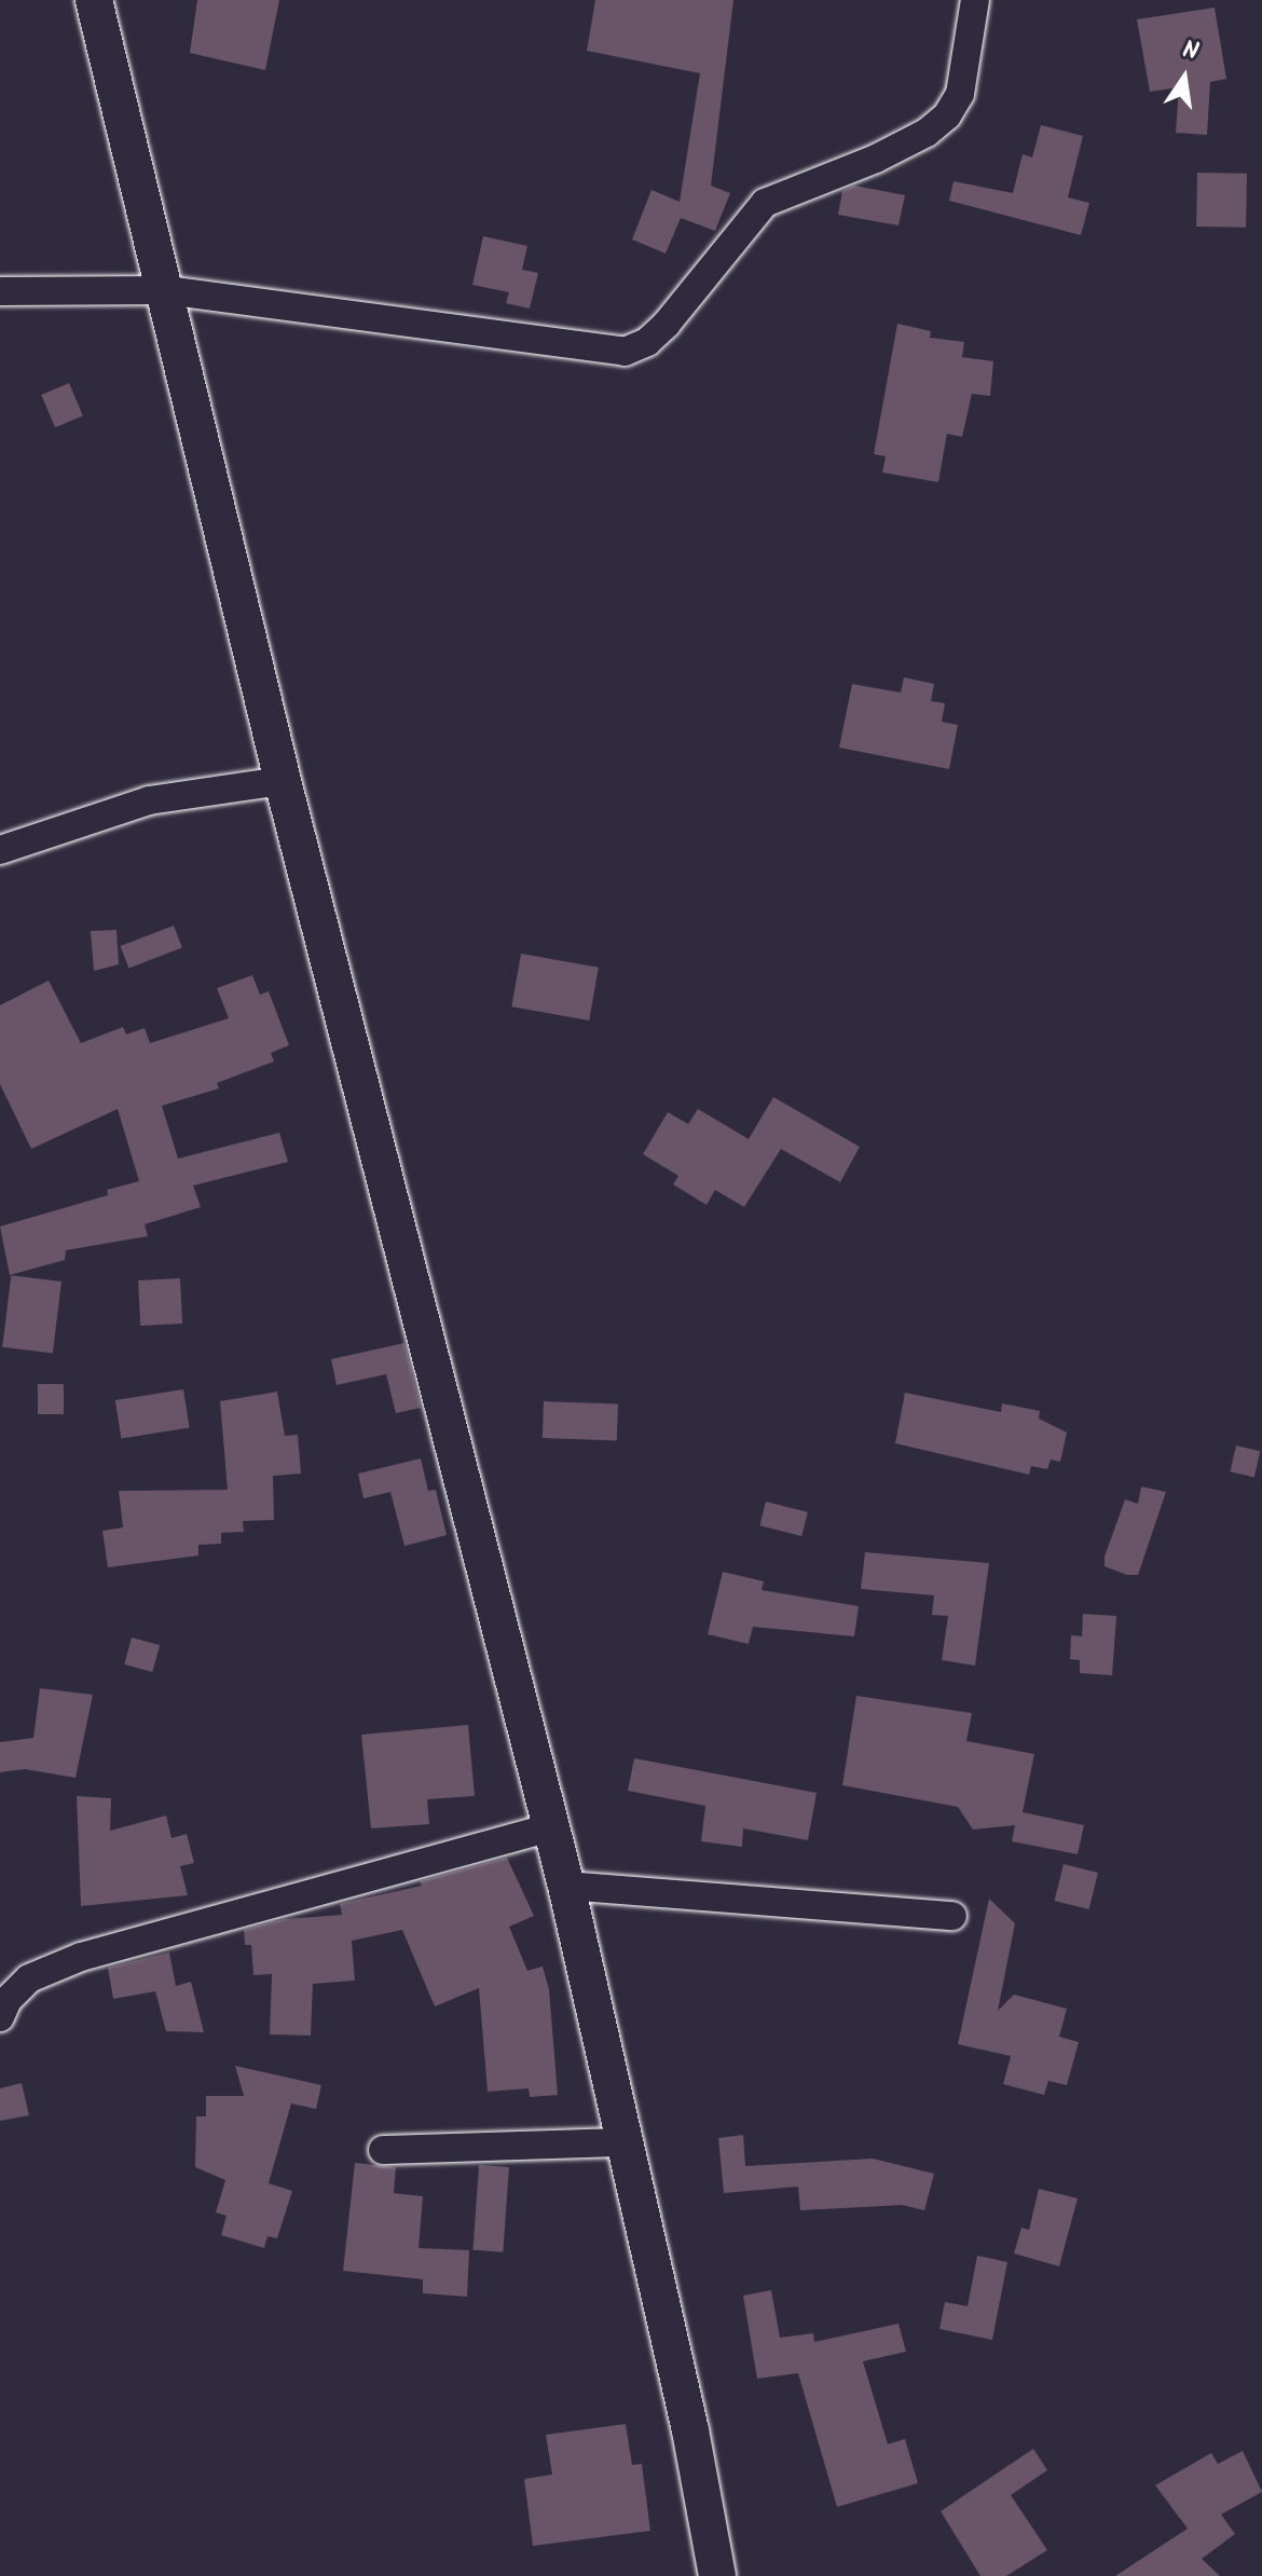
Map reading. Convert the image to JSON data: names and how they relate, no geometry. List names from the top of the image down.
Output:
{
  "north": "top"
}
